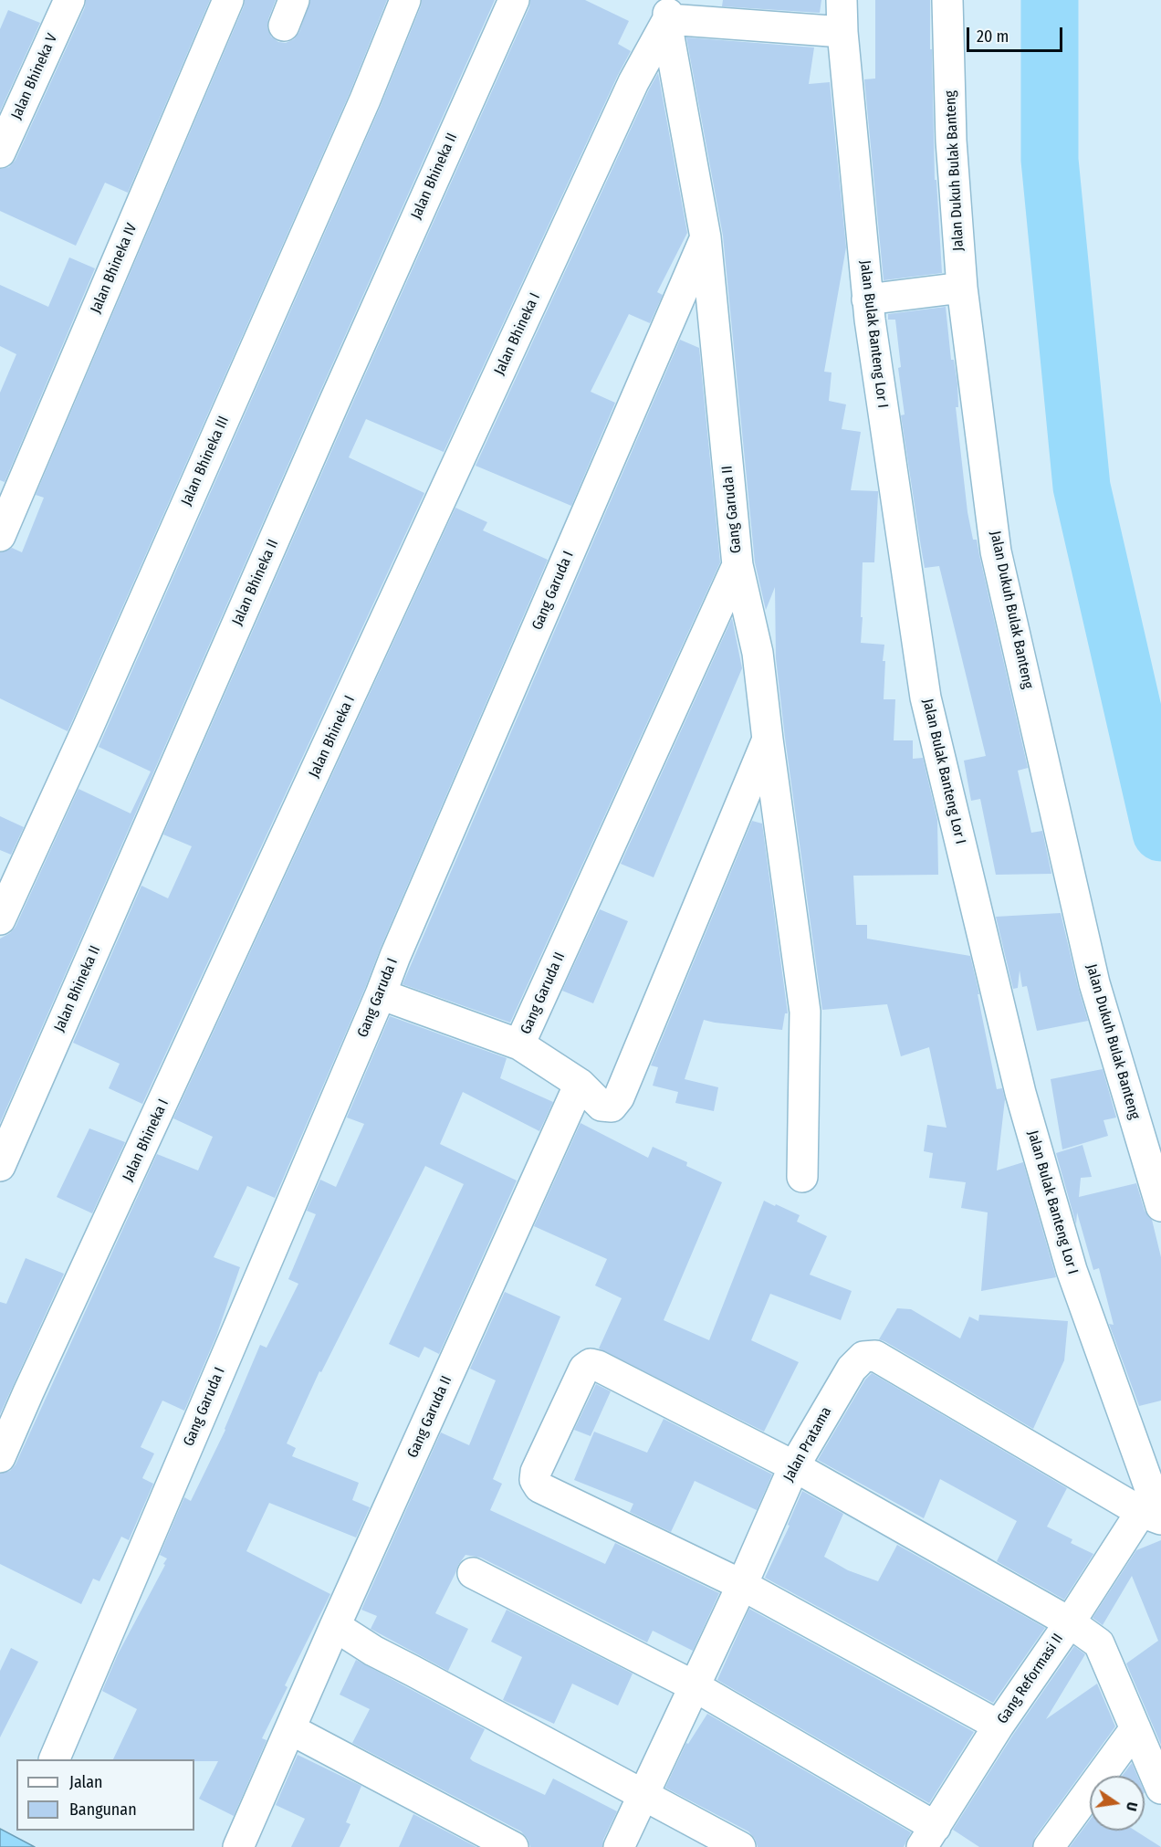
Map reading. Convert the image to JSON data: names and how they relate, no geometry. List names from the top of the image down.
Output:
{
  "streets": {
    "street": [
      "Jalan Bhineka V",
      "Jalan Dukuh Bulak Banteng",
      "Jalan Bhineka II",
      "Jalan Bhineka IV",
      "Jalan Bhineka I",
      "Jalan Bulak Banteng Lor I",
      "Jalan Bhineka III",
      "Gang Garuda II",
      "Gang Garuda I",
      "Jalan Pratama",
      "Gang Reformasi II"
    ]
  },
  "crossings": [
    ["Jalan Bulak Banteng Lor I", "Jalan Pratama"],
    ["Jalan Bulak Banteng Lor I", "Gang Reformasi II"],
    ["Gang Garuda II", "Gang Garuda I"],
    ["Jalan Pratama", "Gang Reformasi II"]
  ],
  "legend": ["Jalan", "Bangunan"],
  "scale_bar": "20 m",
  "north": "right"
}
